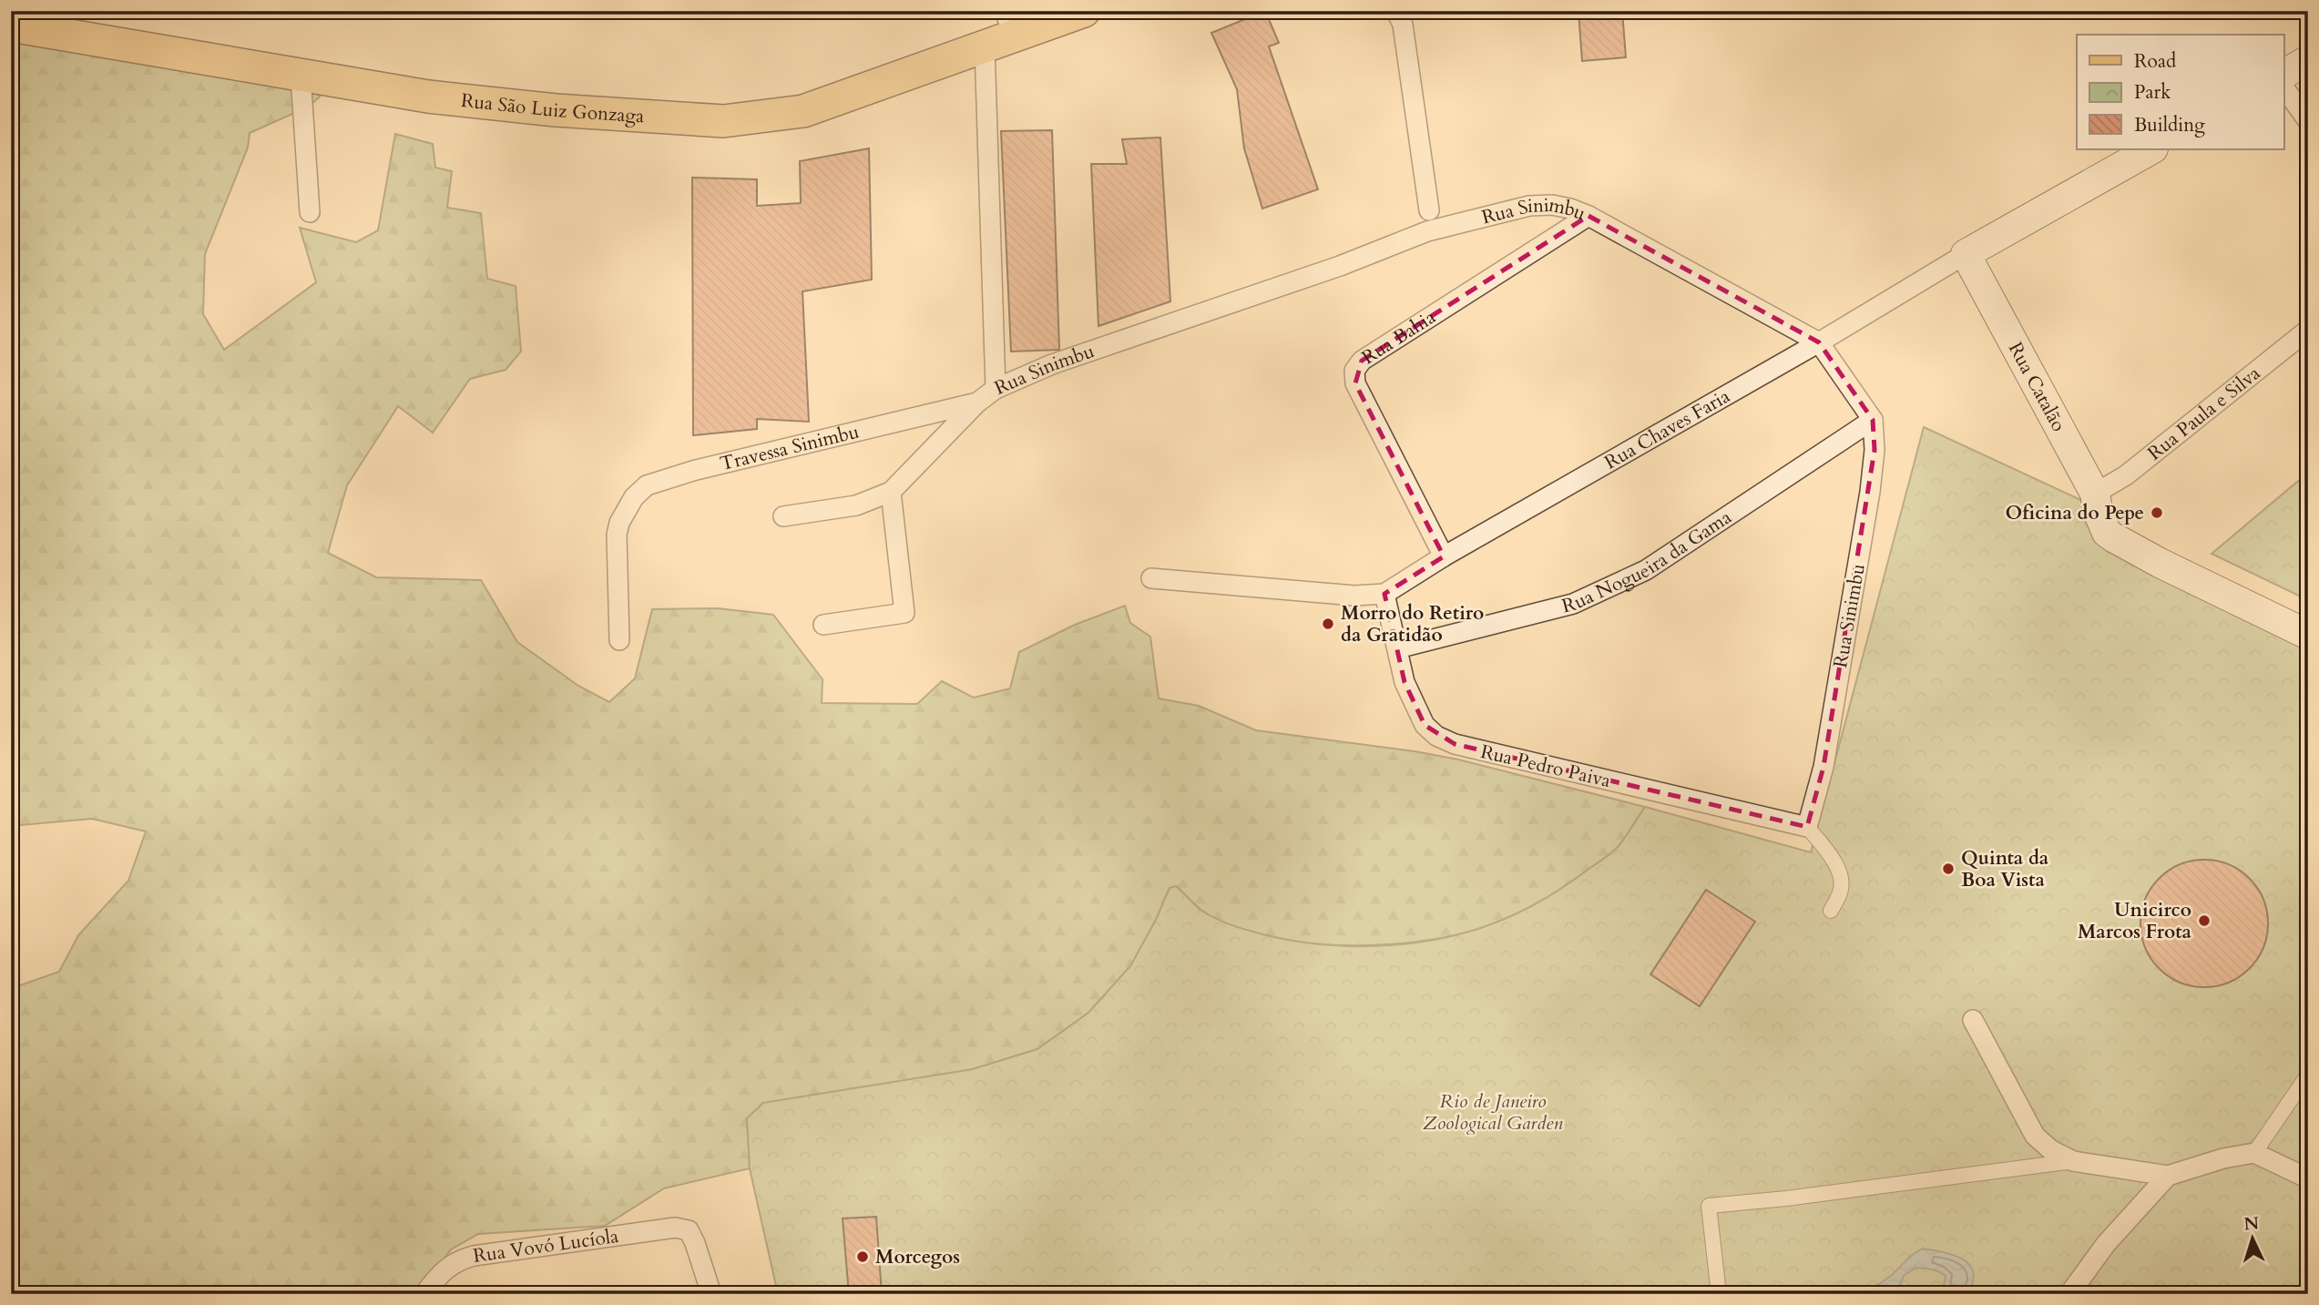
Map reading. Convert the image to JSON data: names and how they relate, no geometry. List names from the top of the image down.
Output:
{
  "streets": {
    "main road": ["Rua São Luiz Gonzaga", "Rua Catalão", "Rua Chaves Faria"],
    "street": [
      "Rua Sinimbu",
      "Rua Bahia",
      "Rua Paula e Silva",
      "Travessa Sinimbu",
      "Rua Nogueira da Gama",
      "Rua Pedro Paiva",
      "Rua Vovó Lucíola"
    ]
  },
  "crossings": [
    ["Rua Sinimbu", "Rua Bahia"],
    ["Rua Sinimbu", "Rua Chaves Faria"],
    ["Rua Sinimbu", "Travessa Sinimbu"],
    ["Rua Sinimbu", "Rua Nogueira da Gama"],
    ["Rua Sinimbu", "Rua Pedro Paiva"],
    ["Rua Bahia", "Rua Chaves Faria"],
    ["Rua Catalão", "Rua Paula e Silva"],
    ["Rua Catalão", "Rua Chaves Faria"],
    ["Rua Chaves Faria", "Rua Pedro Paiva"],
    ["Rua Nogueira da Gama", "Rua Pedro Paiva"]
  ],
  "parks": ["Rio de Janeiro Zoological Garden"],
  "places": [
    "Oficina do Pepe",
    "Morro do Retiro da Gratidão",
    "Quinta da Boa Vista",
    "Unicirco Marcos Frota",
    "Morcegos"
  ],
  "legend": ["Road", "Park", "Building"],
  "north": "top"
}
